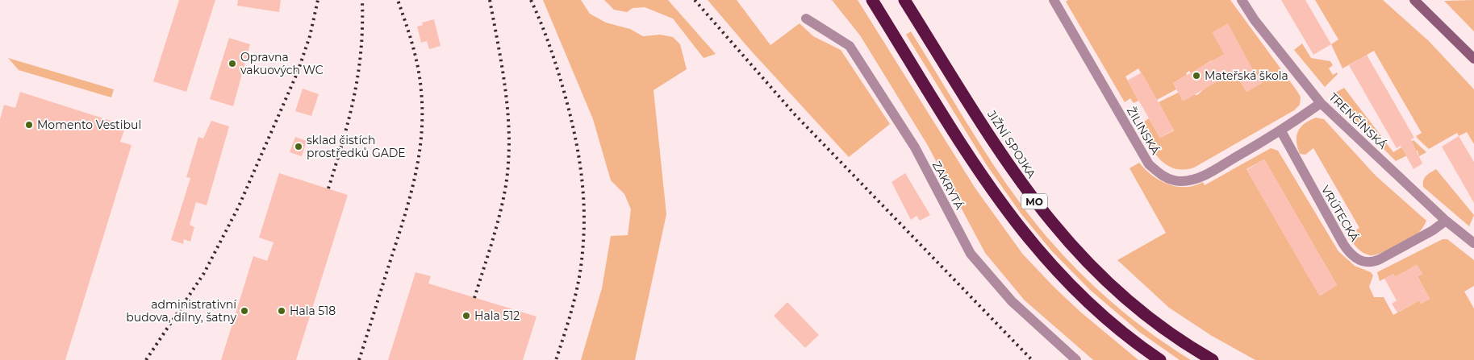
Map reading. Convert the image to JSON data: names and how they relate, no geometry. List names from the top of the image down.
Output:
{
  "streets": {
    "highway": ["JIŽNÍ SPOJKA", "MO"],
    "street": [
      "TRENČÍNSKÁ",
      "ŽILINSKÁ",
      "ZAKRYTÁ",
      "VRÚTECKÁ"
    ]
  },
  "crossings": [
    ["TRENČÍNSKÁ", "ŽILINSKÁ"],
    ["TRENČÍNSKÁ", "VRÚTECKÁ"],
    ["ŽILINSKÁ", "VRÚTECKÁ"]
  ],
  "places": [
    "Opravna vakuových WC",
    "Mateřská škola",
    "Momento Vestibul",
    "sklad čistích prostředků GADE",
    "administrativní budova, dílny, šatny",
    "Hala 518",
    "Hala 512"
  ]
}
